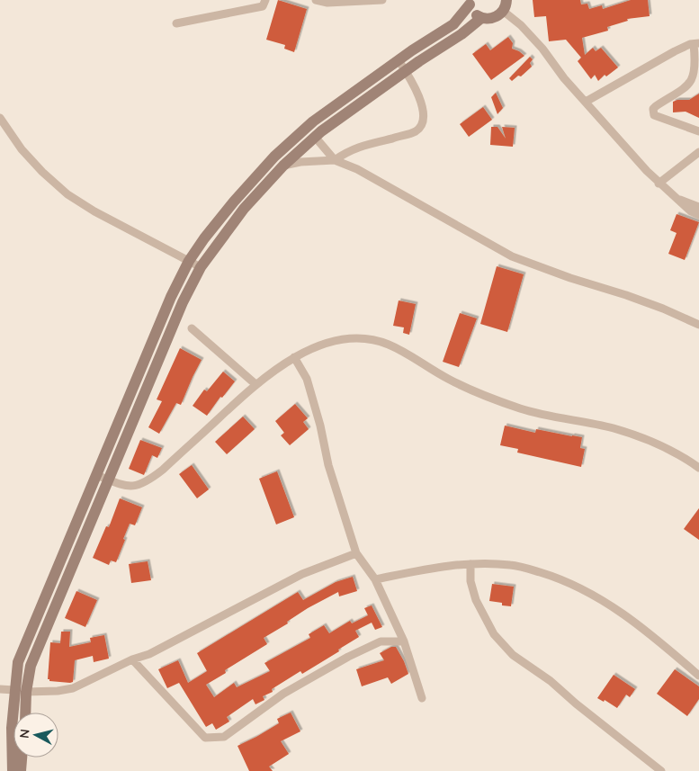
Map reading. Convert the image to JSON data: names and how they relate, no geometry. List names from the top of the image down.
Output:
{
  "north": "left"
}
